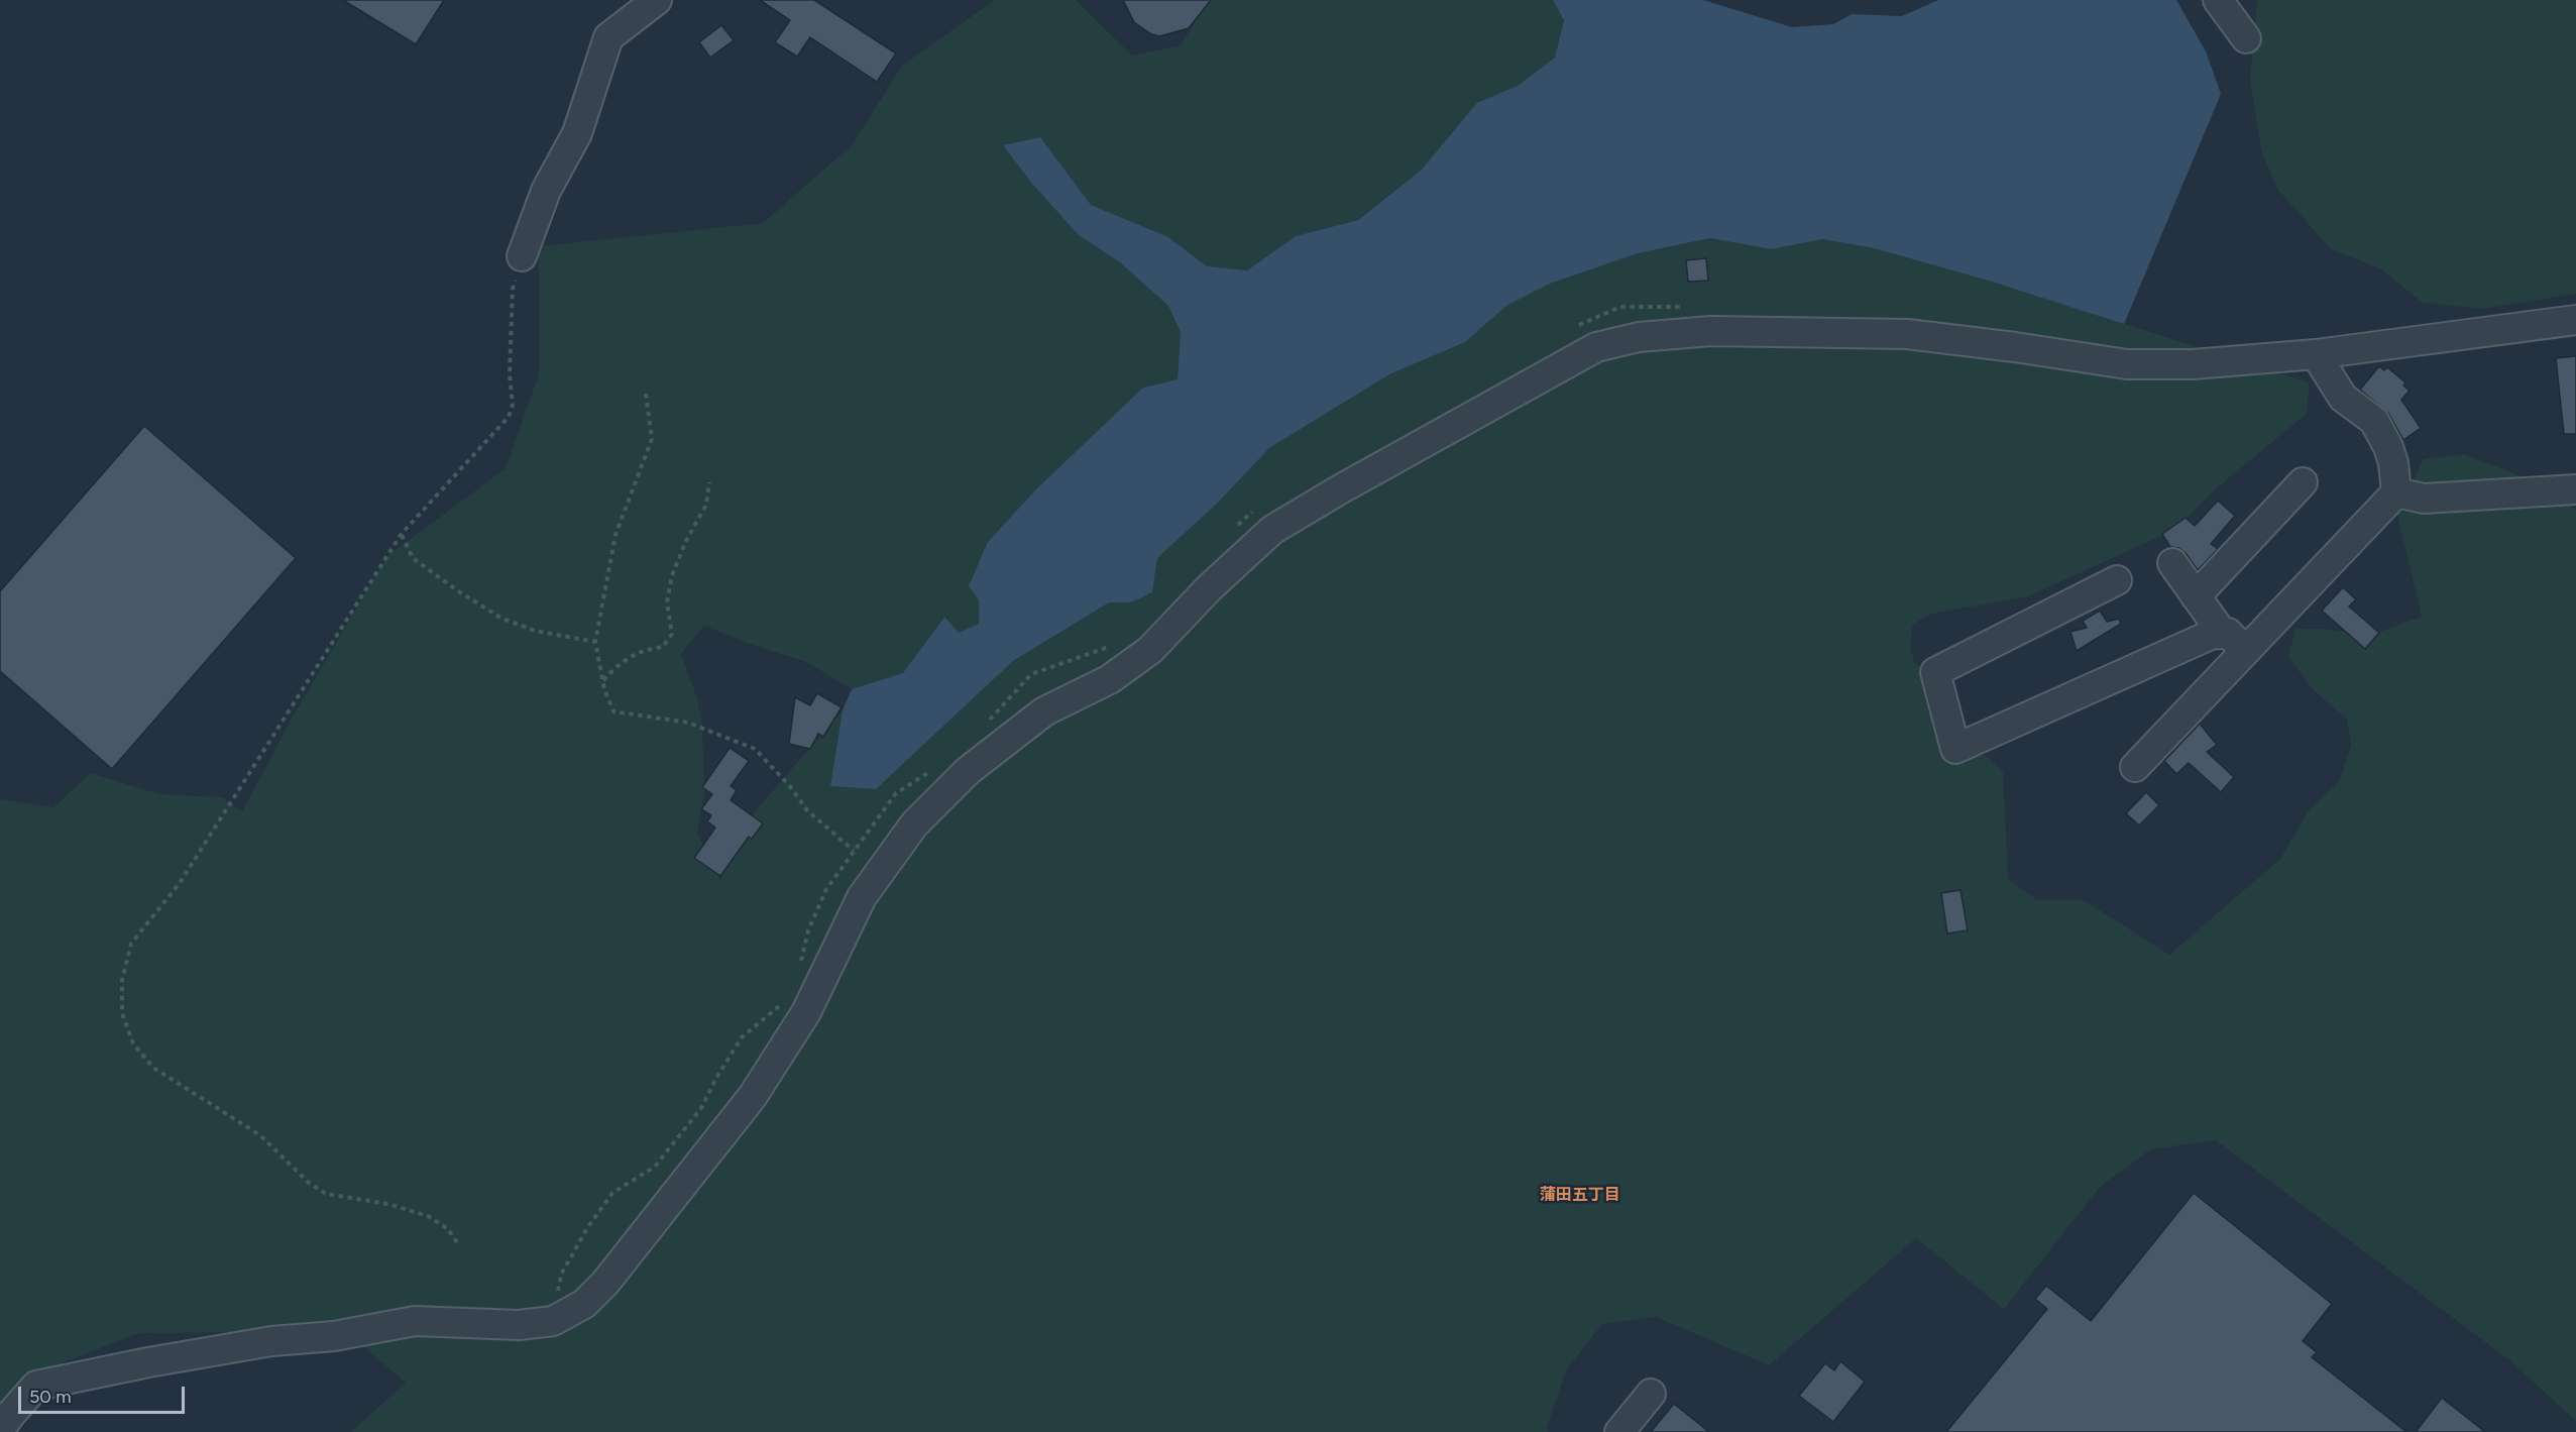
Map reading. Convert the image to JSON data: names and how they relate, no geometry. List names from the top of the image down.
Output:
{
  "districts": ["蒲田五丁目"],
  "scale_bar": "50 m"
}
